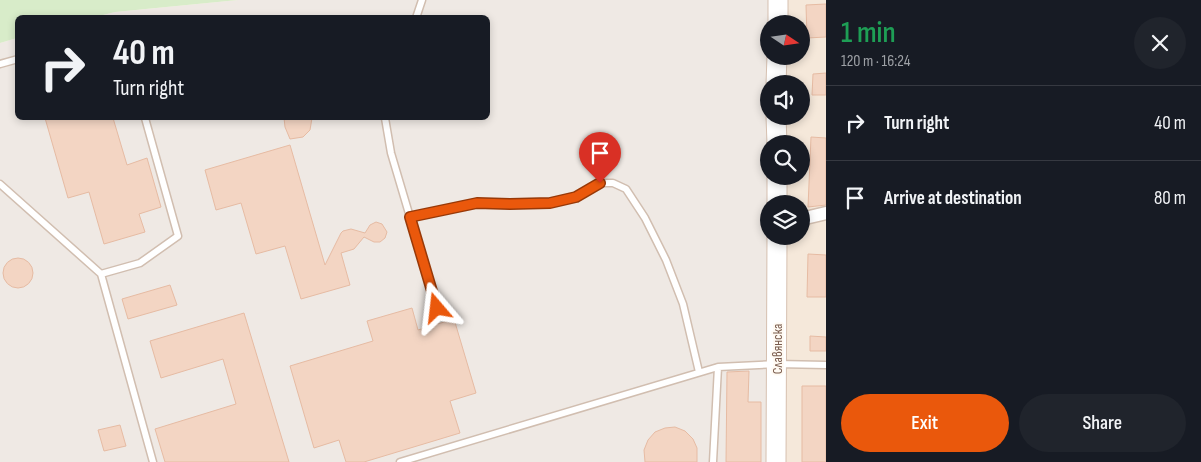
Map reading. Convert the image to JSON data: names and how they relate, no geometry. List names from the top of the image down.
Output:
{
  "streets": {
    "street": ["Славянска"]
  },
  "north": "right",
  "page": {
    "heading": ["1 min", "120 m · 16:24"],
    "turn": ["40 m", "Turn right"],
    "list": [
      {
        "name": "Turn right",
        "value": "40 m"
      },
      {
        "name": "Arrive at destination",
        "value": "80 m"
      }
    ],
    "buttons": ["Exit", "Share"]
  }
}
